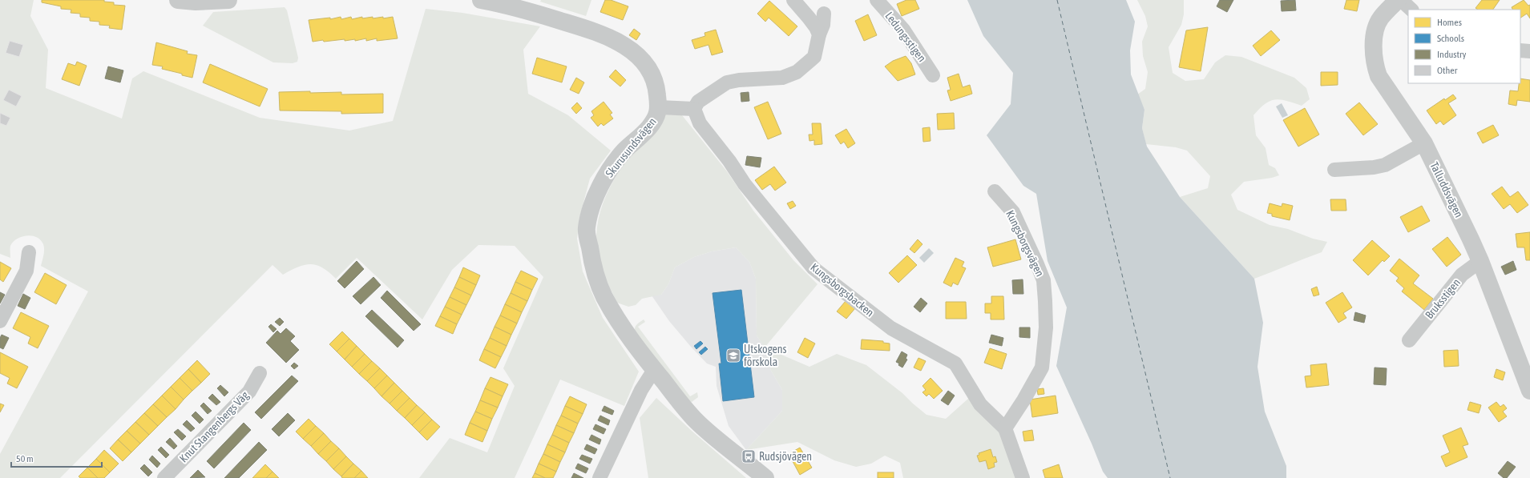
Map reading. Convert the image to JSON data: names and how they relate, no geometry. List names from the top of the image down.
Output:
{
  "streets": {
    "street": [
      "Ledungsstigen",
      "Skurusundsvägen",
      "Talluddsvägen",
      "Kungsborgsvägen",
      "Kungsborgsbacken",
      "Bruksstigen",
      "Knut Stangenbergs Väg"
    ]
  },
  "crossings": [
    ["Talluddsvägen", "Bruksstigen"],
    ["Kungsborgsvägen", "Kungsborgsbacken"]
  ],
  "places": {
    "school or university": ["Utskogens förskola"],
    "bus stop": ["Rudsjövägen"]
  },
  "legend": [
    "Homes",
    "Schools",
    "Industry",
    "Other"
  ],
  "scale_bar": "50 m"
}
